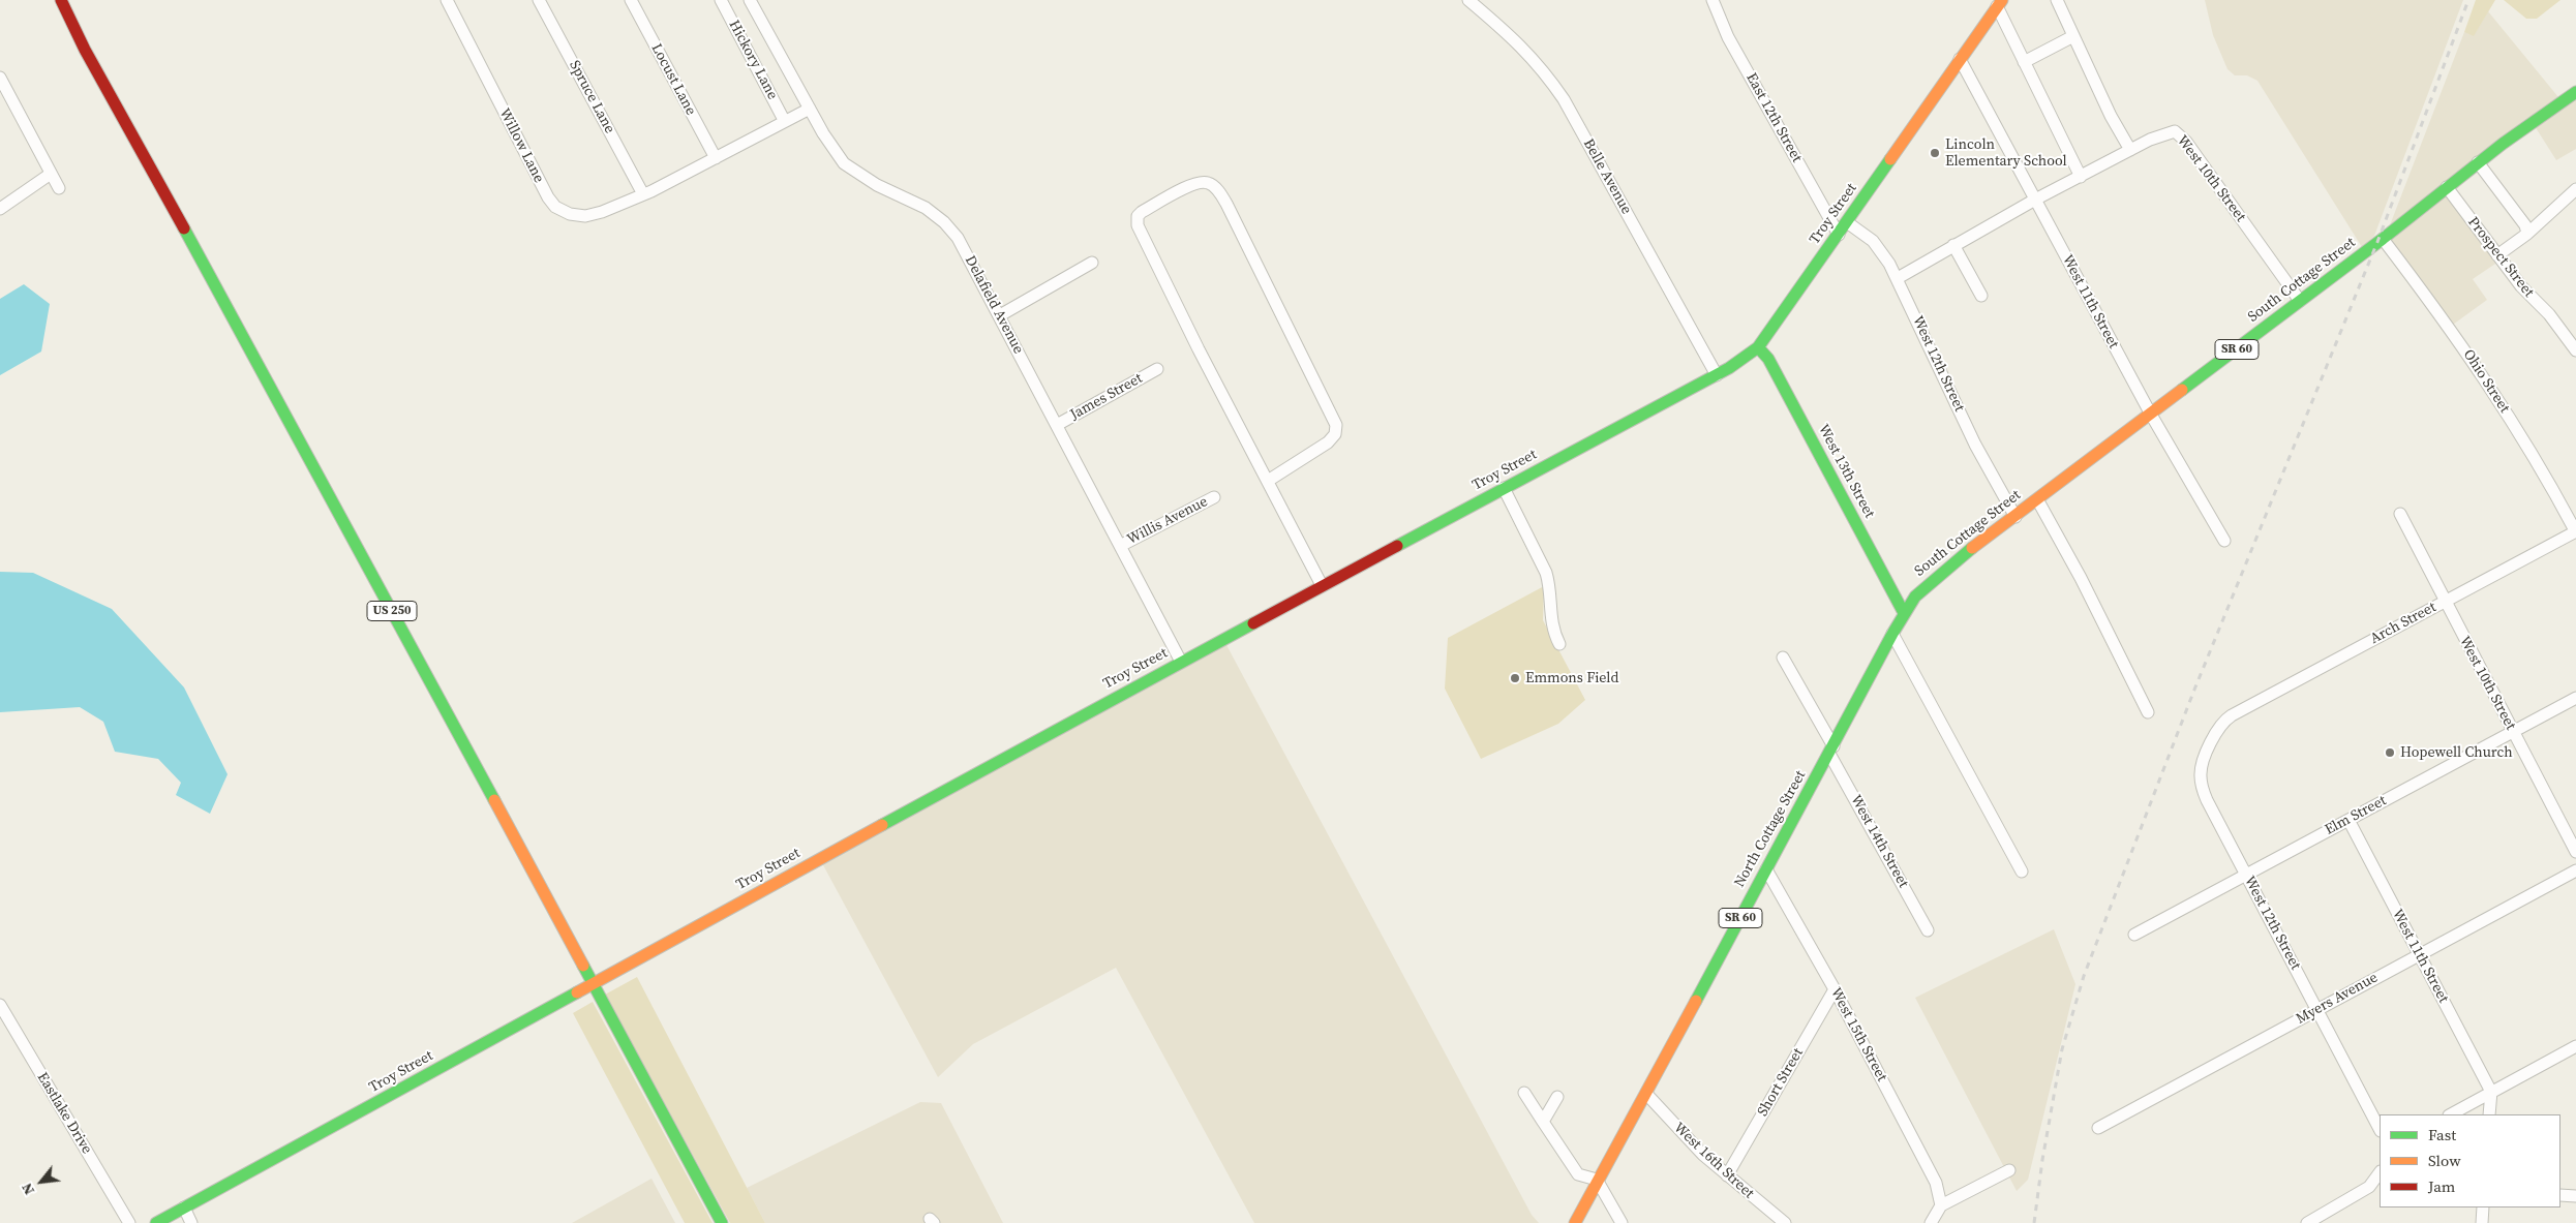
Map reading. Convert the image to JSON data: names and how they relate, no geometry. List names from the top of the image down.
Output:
{
  "streets": {
    "main road": [
      "Troy Street",
      "South Cottage Street",
      "SR 60",
      "West 13th Street",
      "US 250",
      "North Cottage Street"
    ],
    "street": [
      "Hickory Lane",
      "Locust Lane",
      "Spruce Lane",
      "East 12th Street",
      "Willow Lane",
      "Belle Avenue",
      "West 10th Street",
      "Prospect Street",
      "West 11th Street",
      "Delafield Avenue",
      "West 12th Street",
      "Ohio Street",
      "James Street",
      "Willis Avenue",
      "Arch Street",
      "Elm Street",
      "West 14th Street",
      "Myers Avenue",
      "West 15th Street",
      "Short Street",
      "Eastlake Drive",
      "West 16th Street"
    ]
  },
  "crossings": [
    ["Hickory Lane", "Willow Lane"],
    ["Locust Lane", "Willow Lane"],
    ["Spruce Lane", "Willow Lane"],
    ["East 12th Street", "Troy Street"],
    ["Willow Lane", "Delafield Avenue"],
    ["Belle Avenue", "Troy Street"],
    ["West 10th Street", "South Cottage Street"],
    ["West 10th Street", "West 11th Street"],
    ["West 10th Street", "West 12th Street"],
    ["West 10th Street", "Arch Street"],
    ["West 10th Street", "Elm Street"],
    ["Troy Street", "West 11th Street"],
    ["Troy Street", "Delafield Avenue"],
    ["Troy Street", "West 12th Street"],
    ["Troy Street", "West 13th Street"],
    ["Troy Street", "US 250"],
    ["Prospect Street", "South Cottage Street"],
    ["South Cottage Street", "West 11th Street"],
    ["South Cottage Street", "West 12th Street"],
    ["South Cottage Street", "Ohio Street"],
    ["South Cottage Street", "West 13th Street"],
    ["South Cottage Street", "North Cottage Street"],
    ["West 11th Street", "Elm Street"],
    ["West 11th Street", "Myers Avenue"],
    ["Delafield Avenue", "James Street"],
    ["Delafield Avenue", "Willis Avenue"],
    ["West 12th Street", "Arch Street"],
    ["West 12th Street", "Elm Street"],
    ["West 12th Street", "Myers Avenue"],
    ["Ohio Street", "Arch Street"],
    ["West 13th Street", "North Cottage Street"],
    ["North Cottage Street", "West 14th Street"],
    ["North Cottage Street", "West 15th Street"],
    ["North Cottage Street", "West 16th Street"],
    ["West 15th Street", "Short Street"],
    ["Short Street", "West 16th Street"]
  ],
  "places": ["Lincoln Elementary School", "Emmons Field", "Hopewell Church"],
  "legend": ["Fast", "Slow", "Jam"],
  "north": "bottom left"
}
